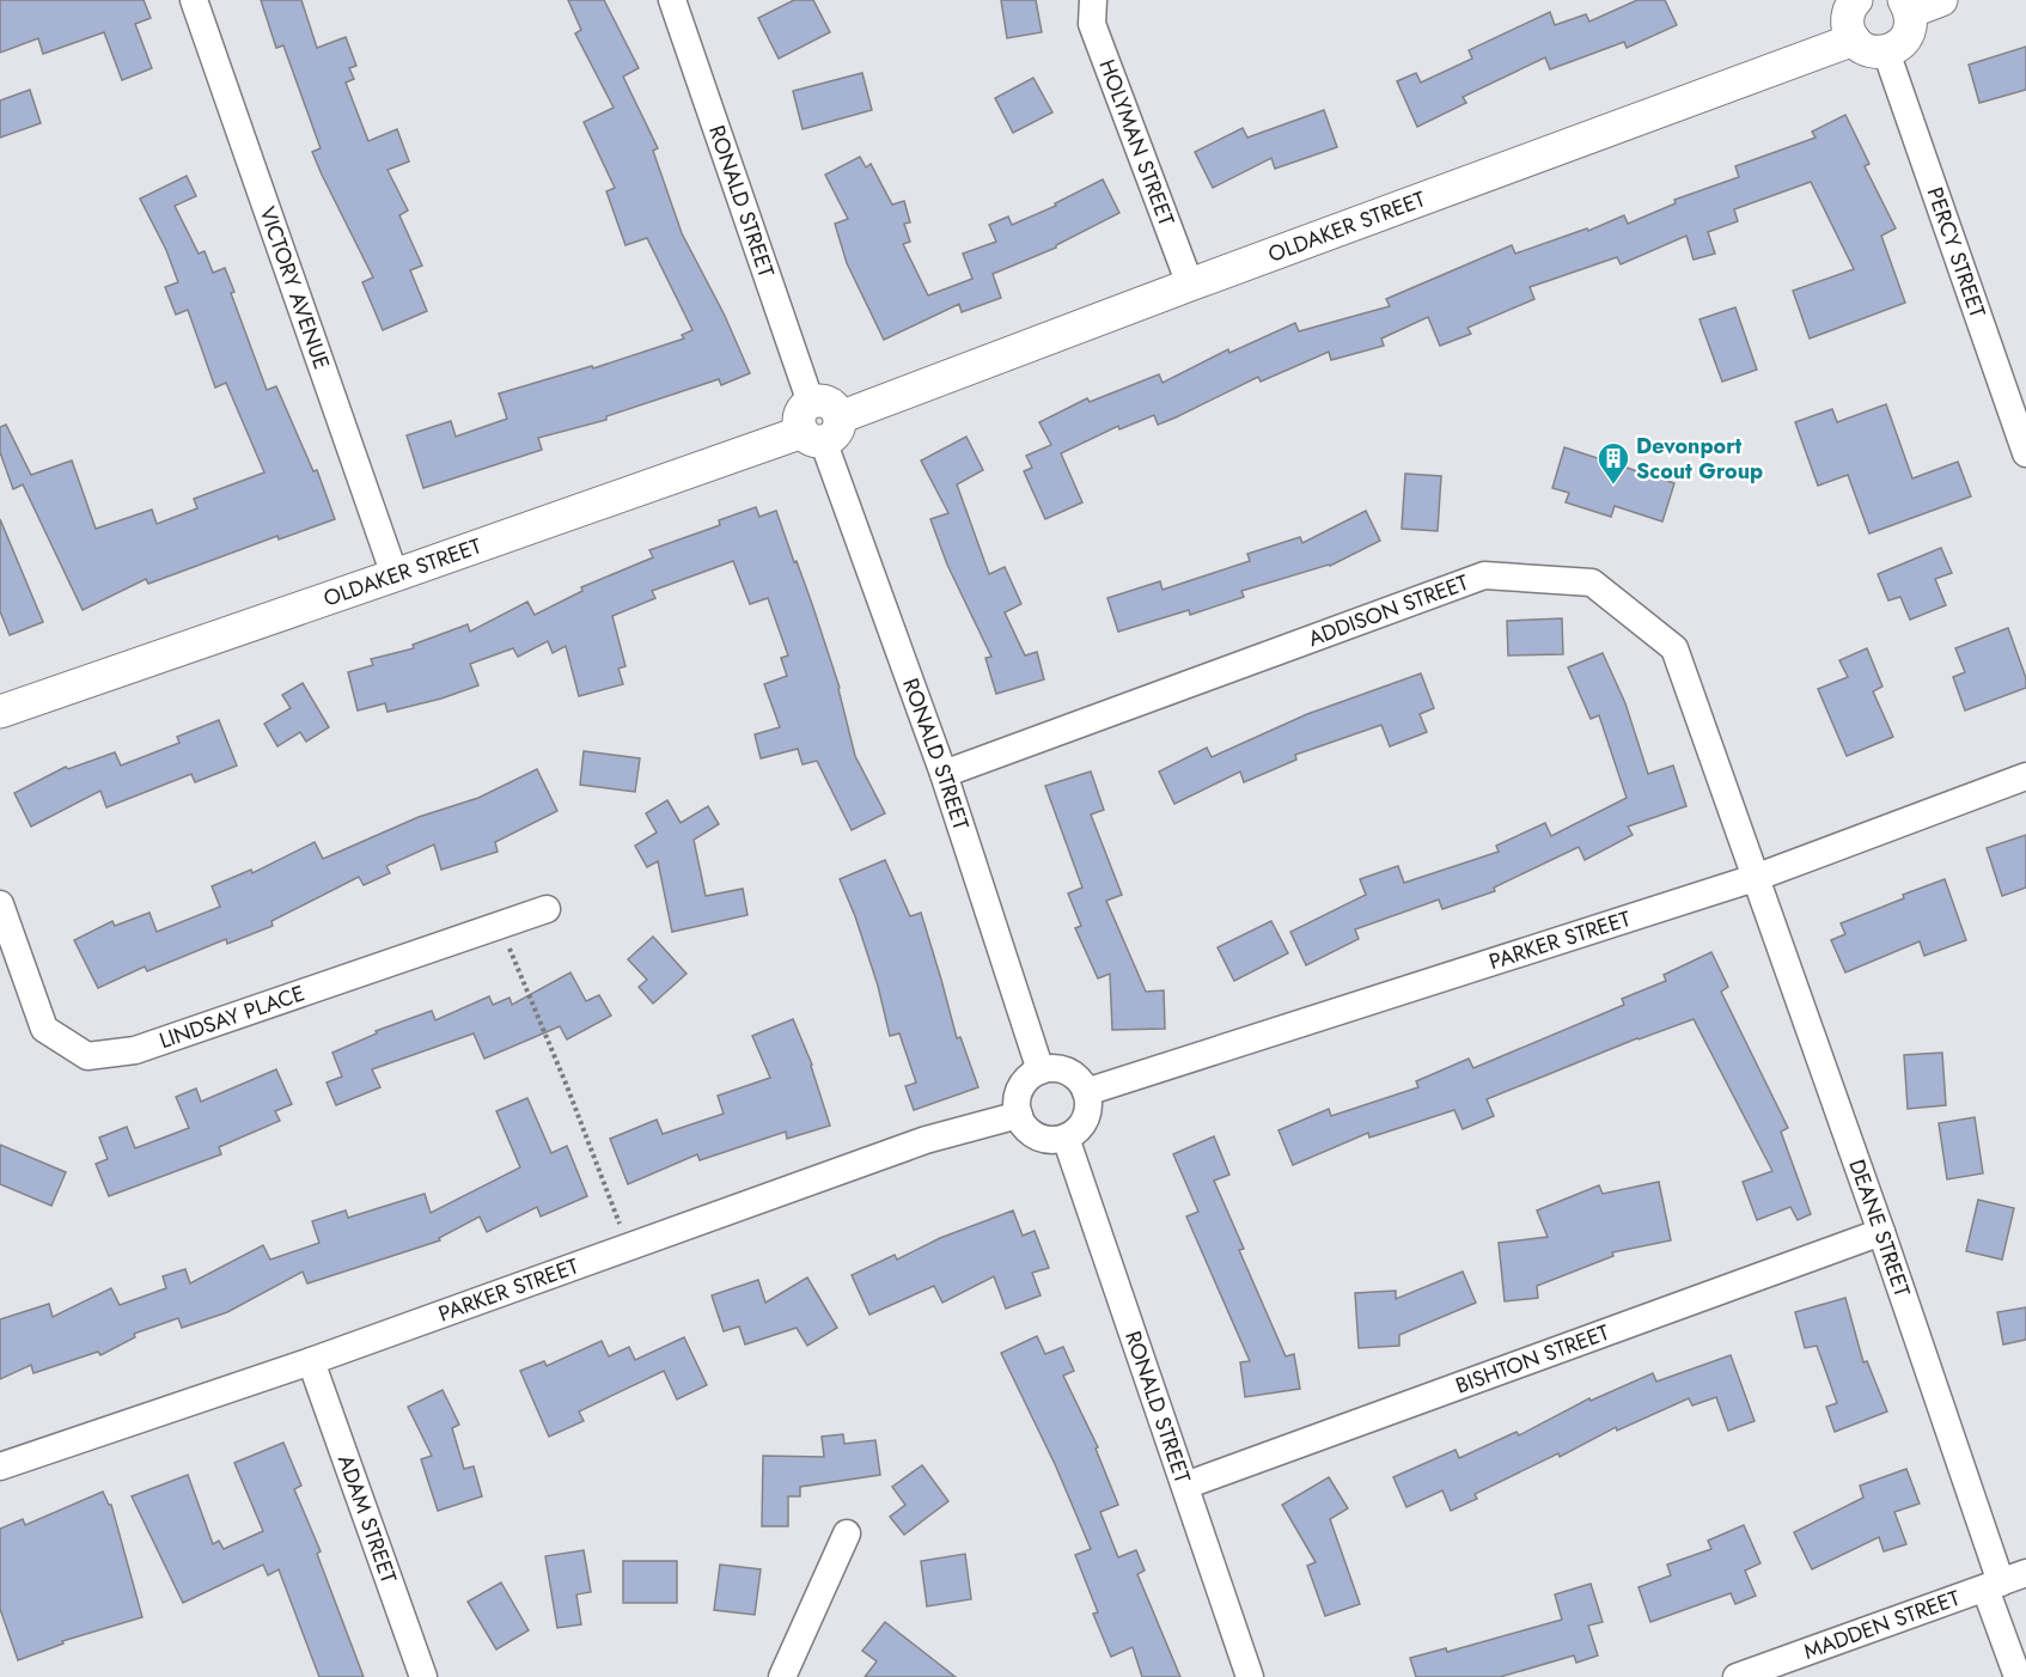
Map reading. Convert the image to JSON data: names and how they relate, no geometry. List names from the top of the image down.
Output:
{
  "streets": {
    "street": [
      "HOLYMAN STREET",
      "RONALD STREET",
      "OLDAKER STREET",
      "PERCY STREET",
      "VICTORY AVENUE",
      "ADDISON STREET",
      "PARKER STREET",
      "LINDSAY PLACE",
      "DEANE STREET",
      "BISHTON STREET",
      "ADAM STREET",
      "MADDEN STREET"
    ]
  },
  "crossings": [
    ["HOLYMAN STREET", "OLDAKER STREET"],
    ["RONALD STREET", "OLDAKER STREET"],
    ["RONALD STREET", "ADDISON STREET"],
    ["RONALD STREET", "PARKER STREET"],
    ["RONALD STREET", "BISHTON STREET"],
    ["OLDAKER STREET", "VICTORY AVENUE"],
    ["ADDISON STREET", "PARKER STREET"],
    ["ADDISON STREET", "DEANE STREET"],
    ["PARKER STREET", "DEANE STREET"],
    ["PARKER STREET", "ADAM STREET"],
    ["DEANE STREET", "BISHTON STREET"],
    ["DEANE STREET", "MADDEN STREET"]
  ],
  "places": {
    "building": ["Devonport Scout Group"]
  }
}
